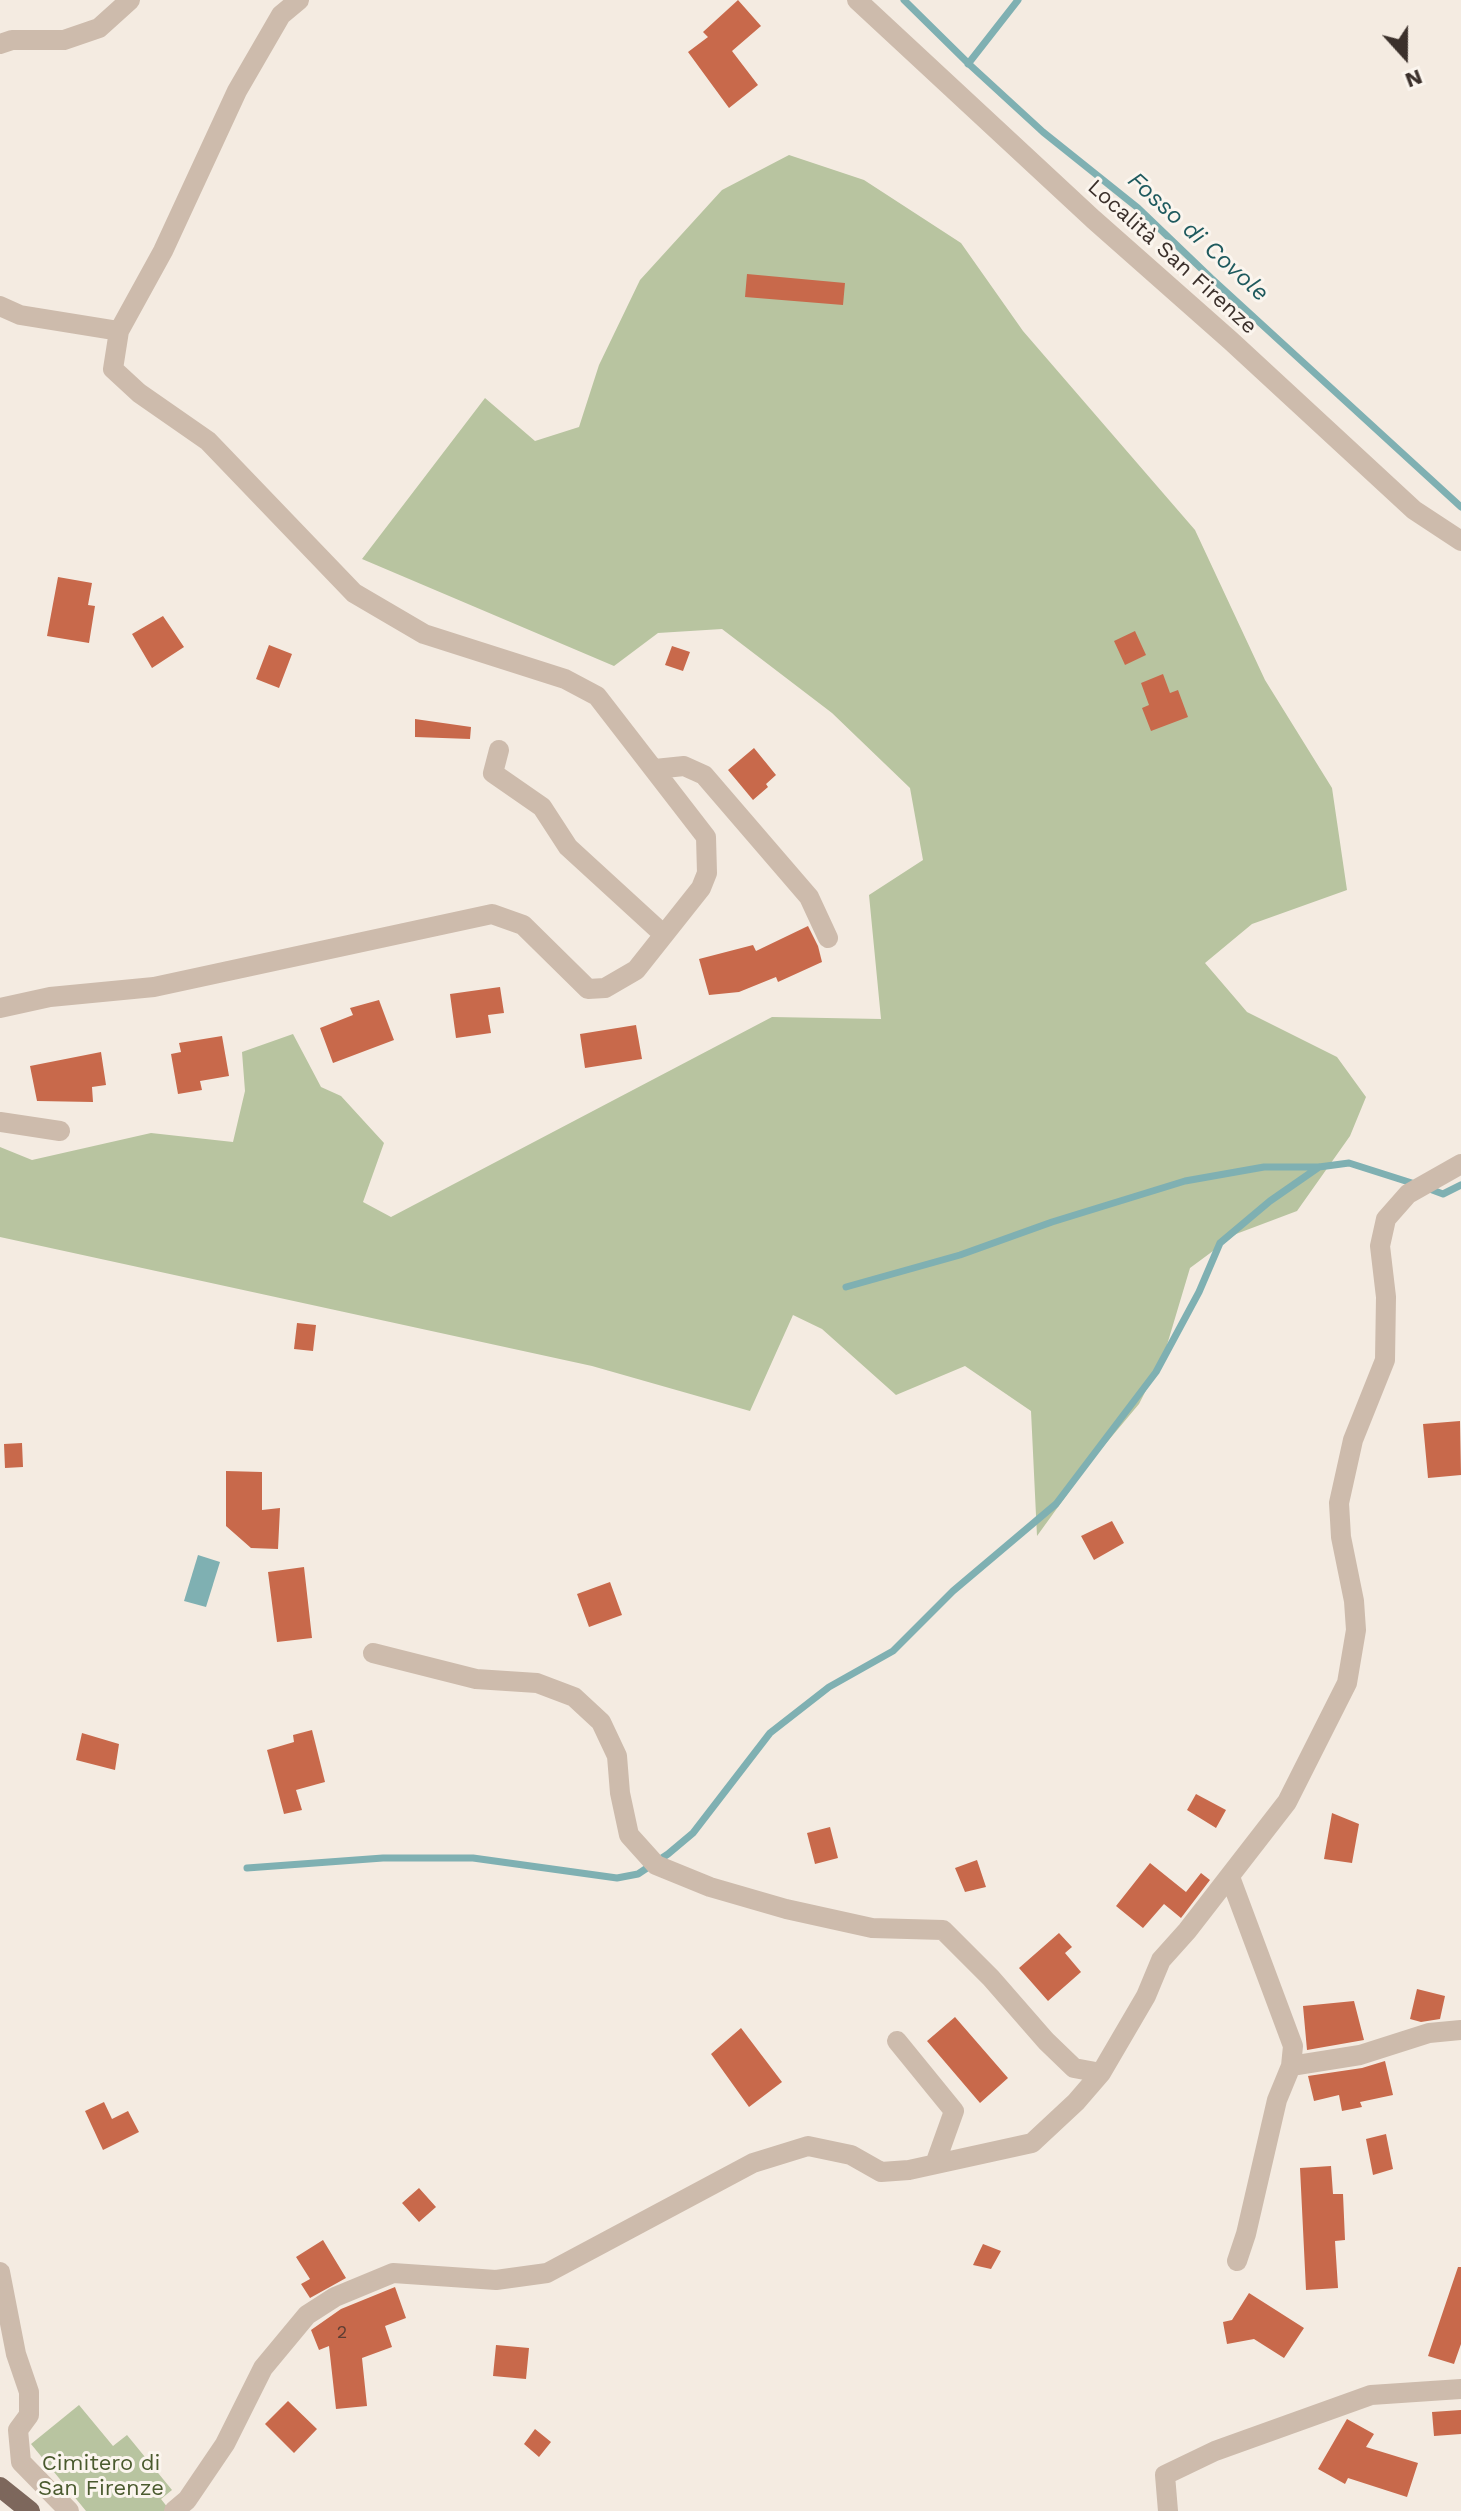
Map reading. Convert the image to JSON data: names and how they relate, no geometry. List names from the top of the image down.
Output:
{
  "streets": {
    "street": ["Località San Firenze"]
  },
  "water": ["Fosso di Covole"],
  "parks": ["Cimitero di San Firenze"],
  "house_numbers": ["2"],
  "north": "bottom"
}
